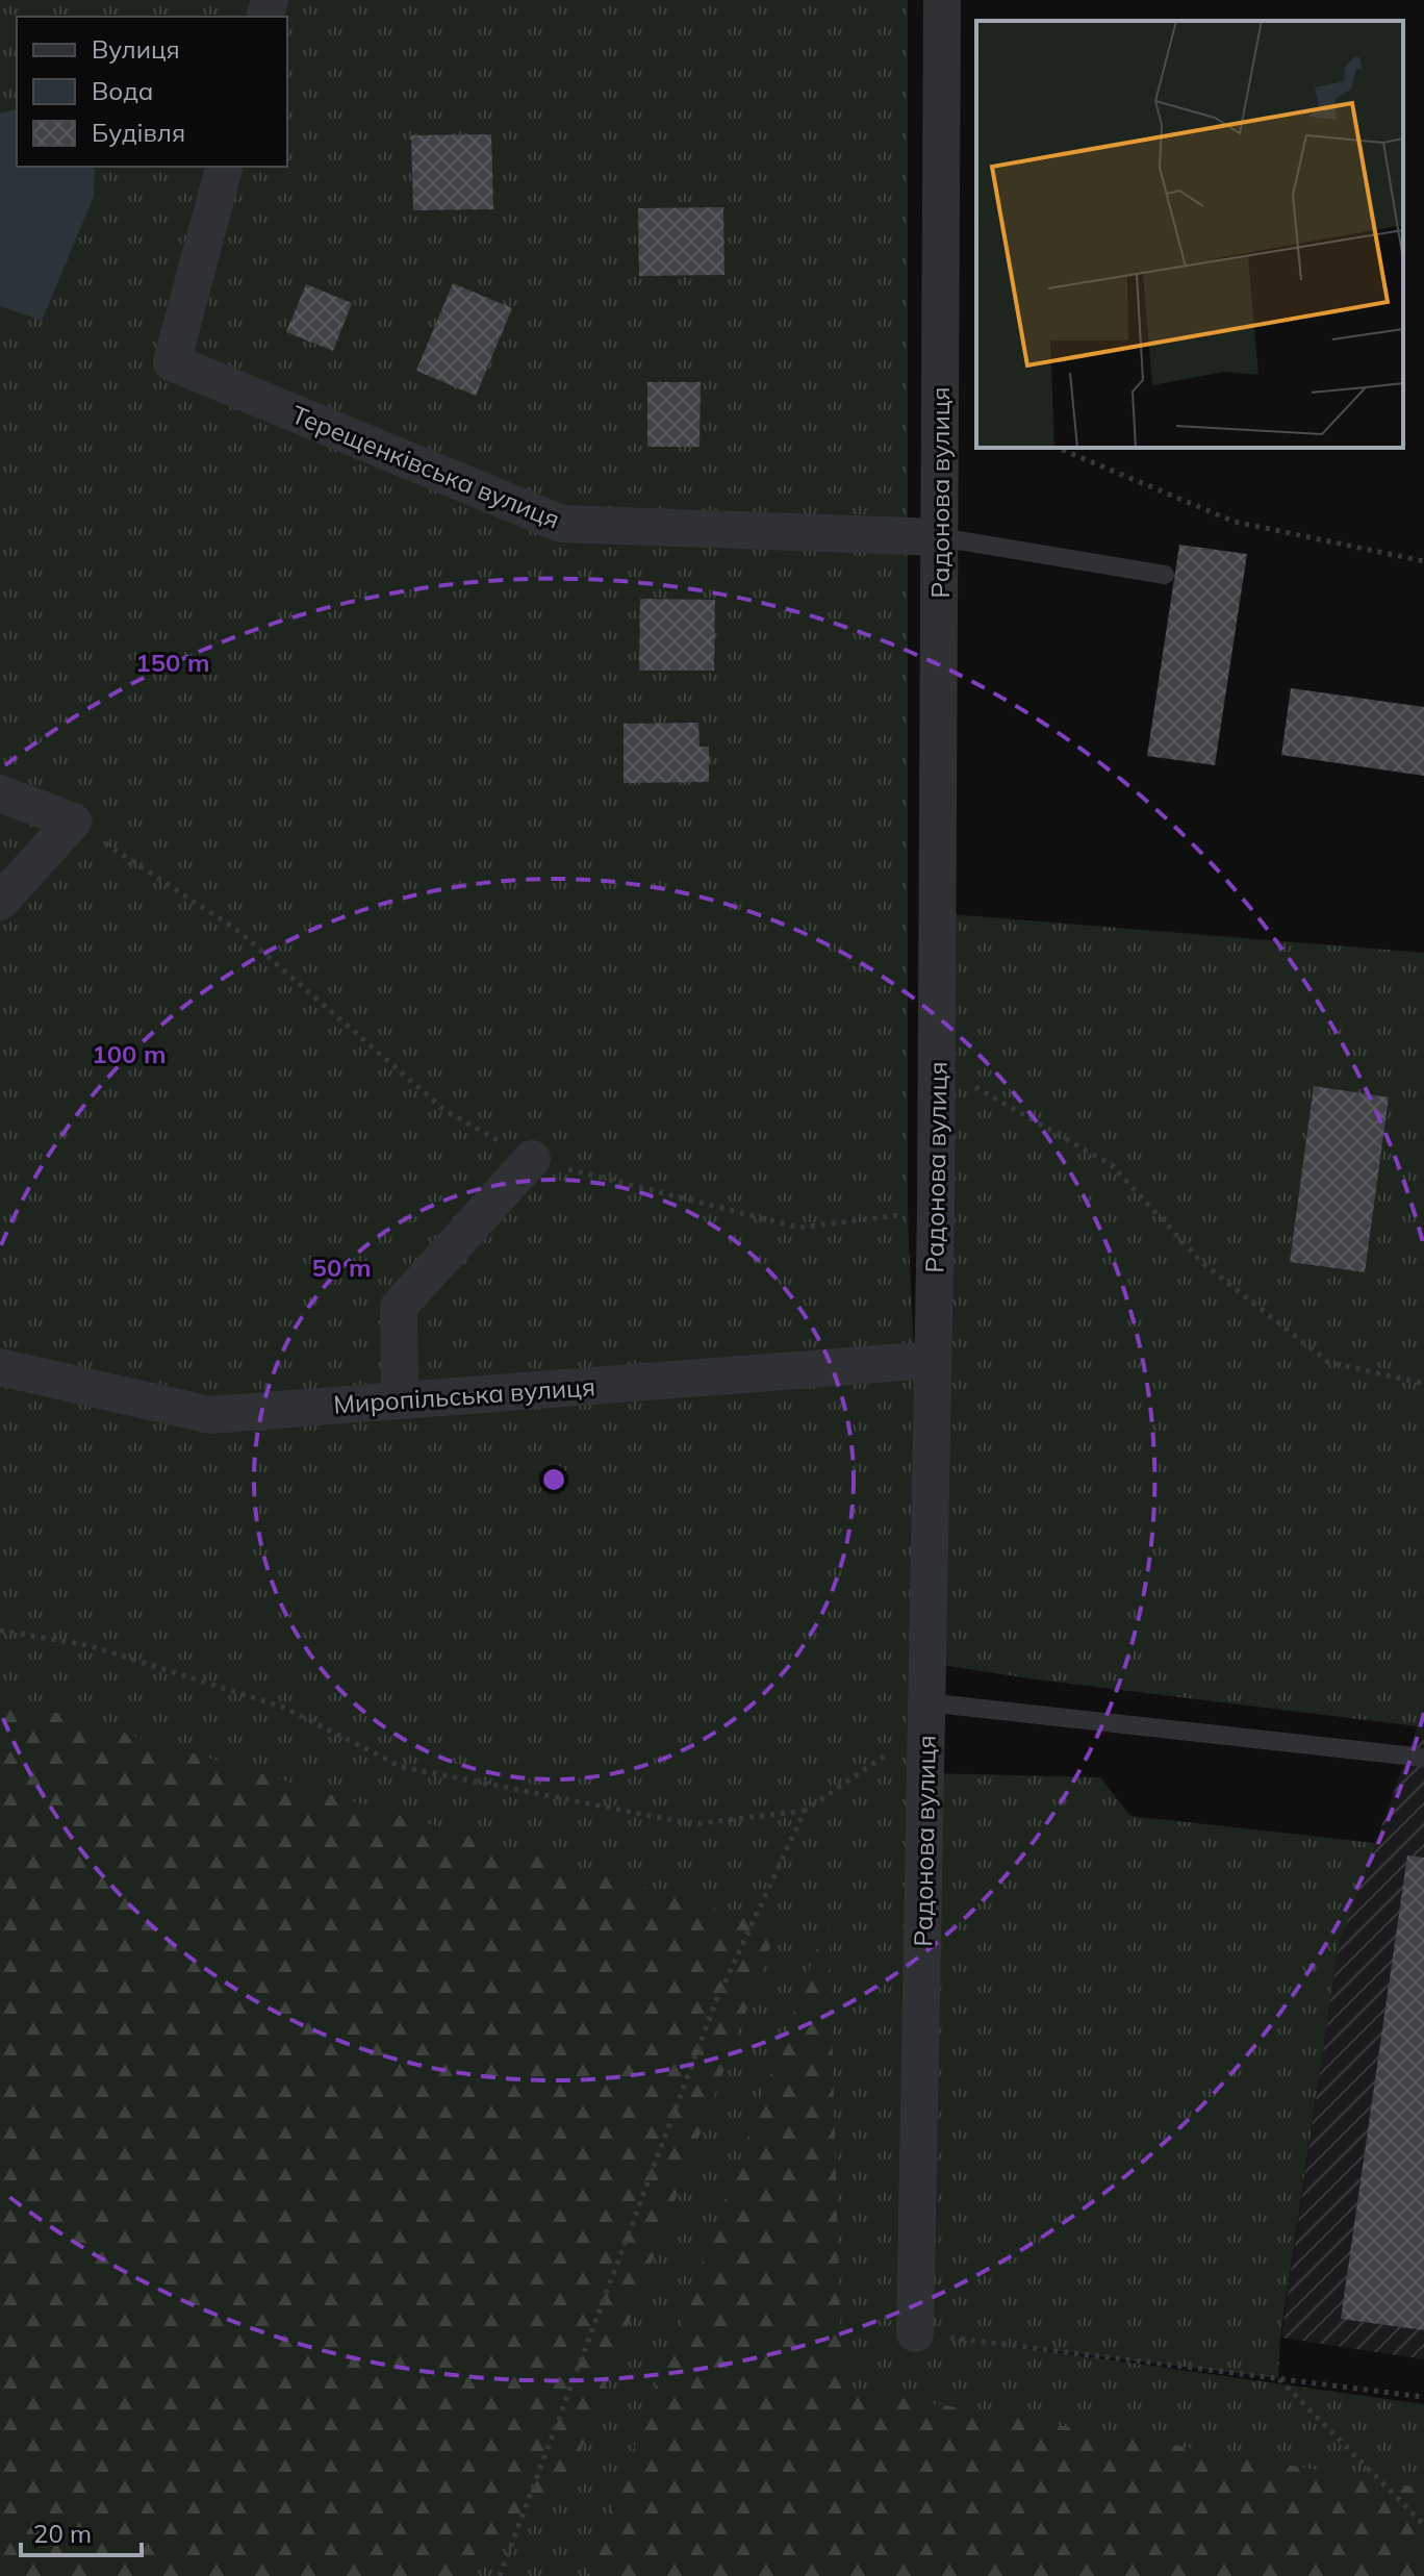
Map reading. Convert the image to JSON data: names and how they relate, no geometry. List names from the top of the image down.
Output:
{
  "streets": {
    "street": ["Терещенківська вулиця", "Радонова вулиця", "Миропільська вулиця"]
  },
  "crossings": [
    ["Терещенківська вулиця", "Радонова вулиця"],
    ["Радонова вулиця", "Миропільська вулиця"]
  ],
  "legend": ["Вулиця", "Вода", "Будівля"],
  "scale_bar": "20 m",
  "rings": ["150 m", "100 m", "50 m"]
}
